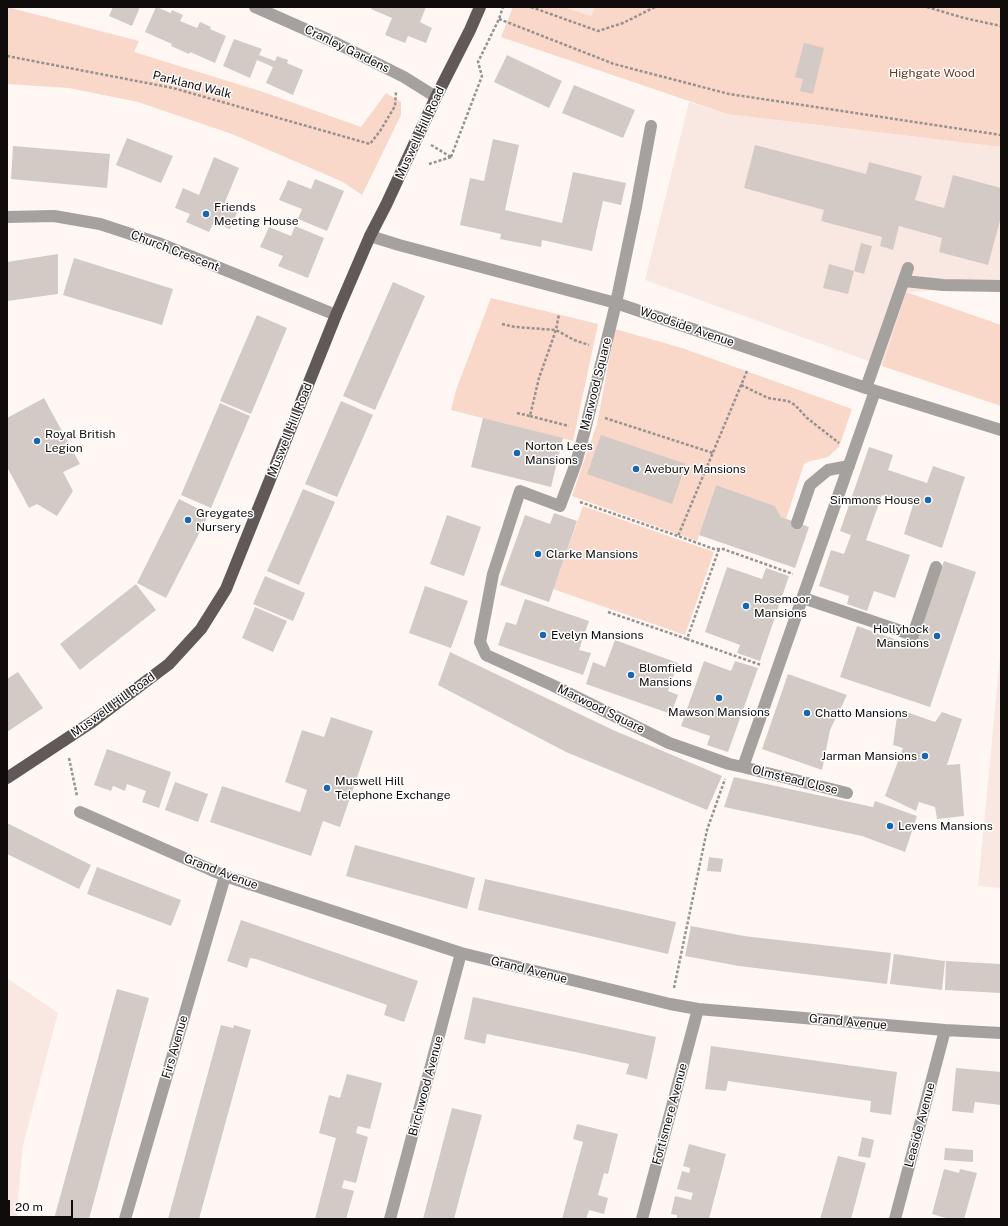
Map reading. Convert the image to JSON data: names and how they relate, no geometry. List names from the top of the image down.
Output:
{
  "streets": {
    "main road": ["Muswell Hill Road"],
    "street": [
      "Cranley Gardens",
      "Church Crescent",
      "Woodside Avenue",
      "Marwood Square",
      "Olmstead Close",
      "Grand Avenue",
      "Firs Avenue",
      "Birchwood Avenue",
      "Fortismere Avenue",
      "Leaside Avenue"
    ],
    "path": ["Parkland Walk"]
  },
  "crossings": [
    ["Cranley Gardens", "Muswell Hill Road"],
    ["Muswell Hill Road", "Church Crescent"],
    ["Muswell Hill Road", "Woodside Avenue"],
    ["Woodside Avenue", "Marwood Square"],
    ["Marwood Square", "Olmstead Close"],
    ["Grand Avenue", "Firs Avenue"],
    ["Grand Avenue", "Birchwood Avenue"],
    ["Grand Avenue", "Fortismere Avenue"],
    ["Grand Avenue", "Leaside Avenue"]
  ],
  "parks": ["Highgate Wood"],
  "places": [
    "Friends Meeting House",
    "Royal British Legion",
    "Norton Lees Mansions",
    "Avebury Mansions",
    "Simmons House",
    "Greygates Nursery",
    "Clarke Mansions",
    "Rosemoor Mansions",
    "Evelyn Mansions",
    "Hollyhock Mansions",
    "Blomfield Mansions",
    "Mawson Mansions",
    "Chatto Mansions",
    "Jarman Mansions",
    "Muswell Hill Telephone Exchange",
    "Levens Mansions"
  ],
  "scale_bar": "20 m"
}
